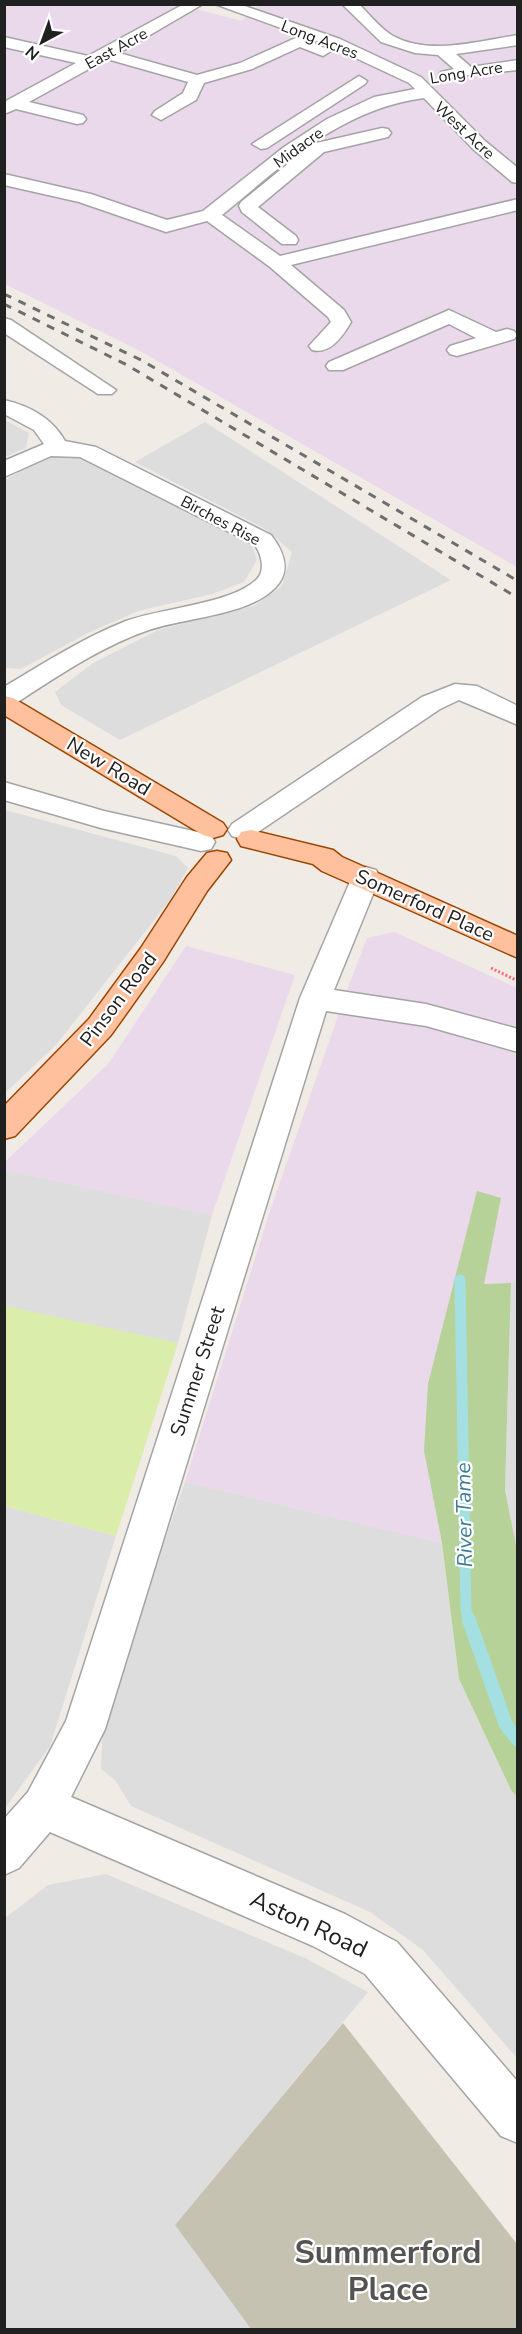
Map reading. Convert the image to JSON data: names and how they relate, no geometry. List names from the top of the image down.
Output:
{
  "streets": {
    "main road": ["New Road", "Somerford Place", "Pinson Road"],
    "street": [
      "Long Acres",
      "East Acre",
      "Long Acre",
      "West Acre",
      "Midacre",
      "Birches Rise",
      "Summer Street",
      "Aston Road"
    ]
  },
  "crossings": [
    ["Long Acres", "Long Acre"],
    ["Long Acres", "West Acre"],
    ["Long Acres", "Midacre"],
    ["Long Acre", "West Acre"],
    ["Long Acre", "Midacre"],
    ["West Acre", "Midacre"],
    ["Birches Rise", "New Road"],
    ["New Road", "Somerford Place"],
    ["New Road", "Pinson Road"],
    ["Somerford Place", "Pinson Road"],
    ["Somerford Place", "Summer Street"],
    ["Summer Street", "Aston Road"]
  ],
  "districts": ["Summerford Place"],
  "water": ["River Tame"],
  "north": "bottom left"
}
